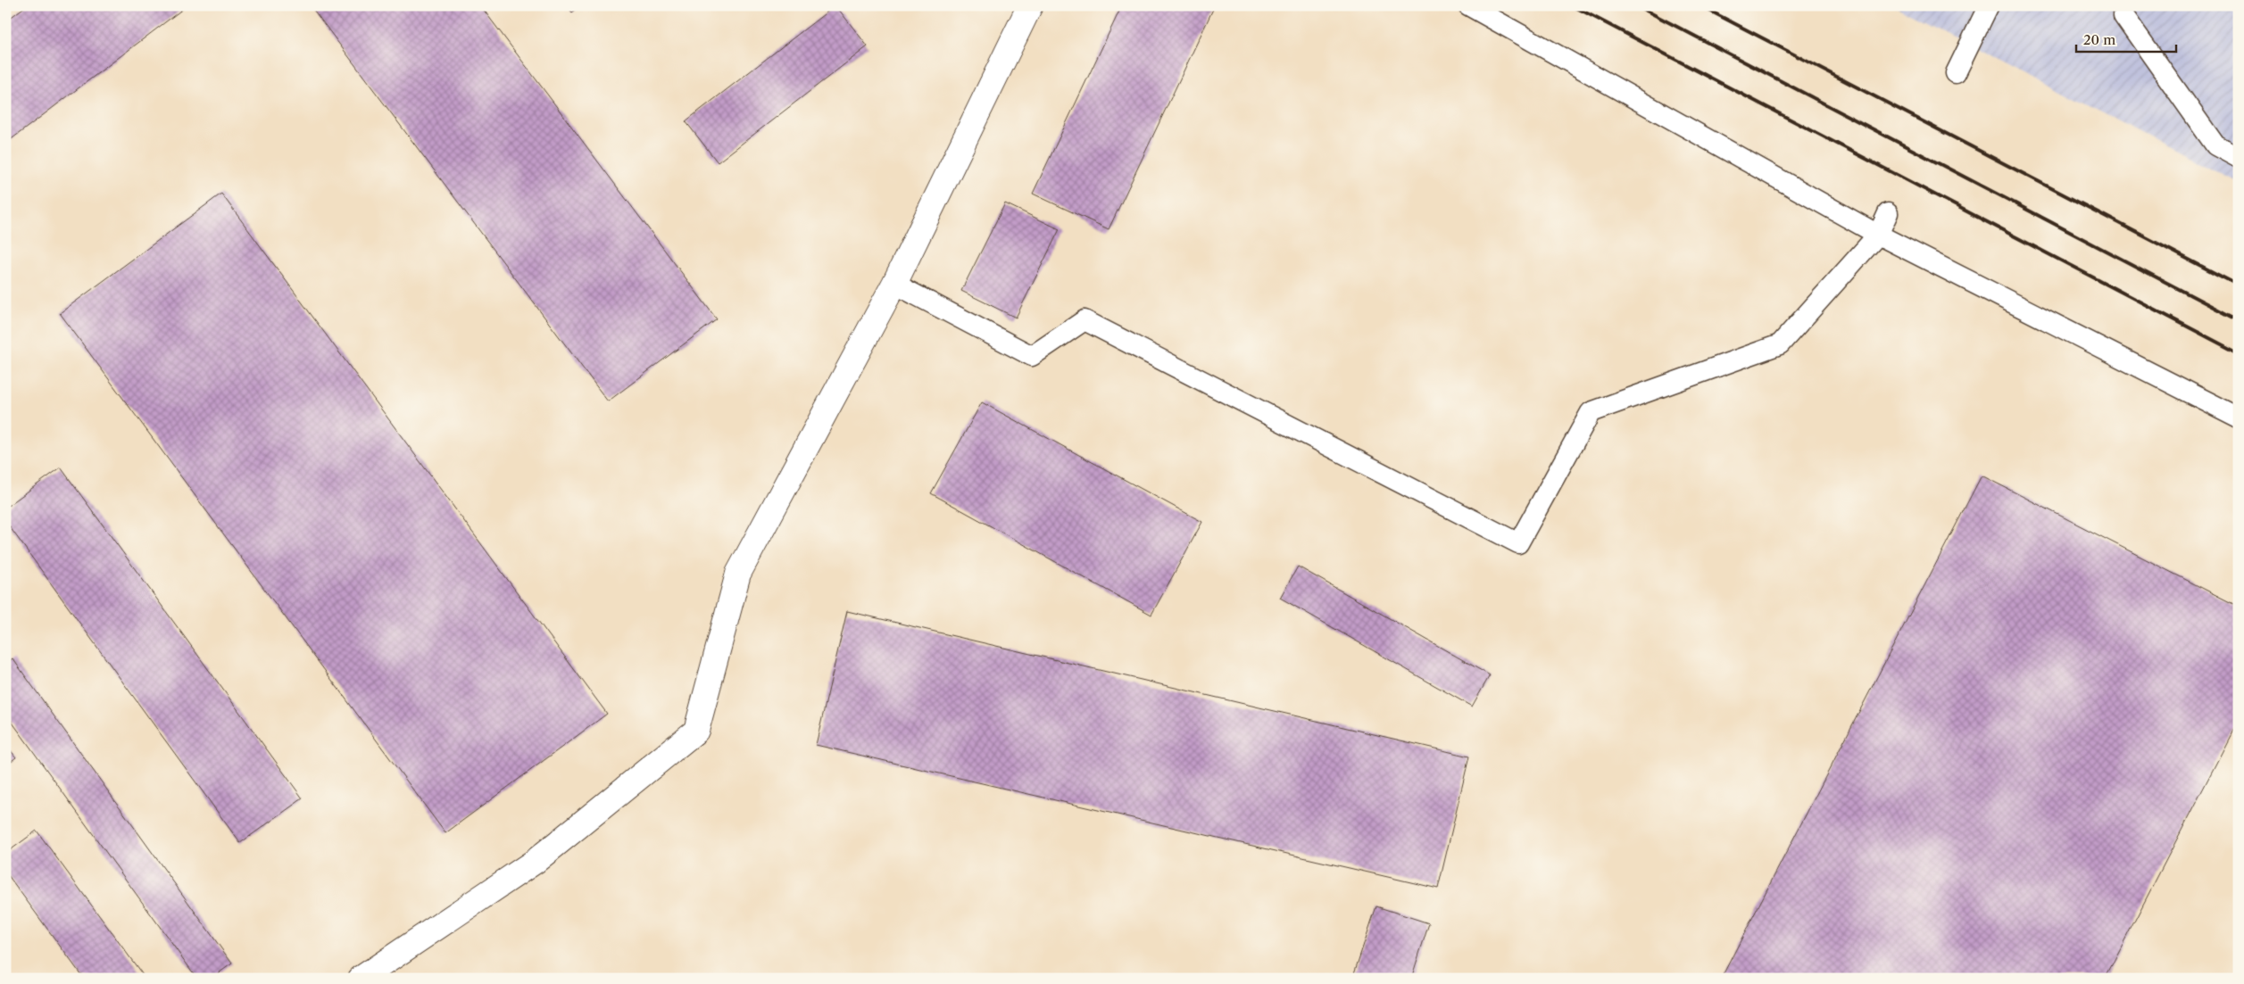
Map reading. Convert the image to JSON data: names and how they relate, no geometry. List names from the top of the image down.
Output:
{
  "scale_bar": "20 m"
}
